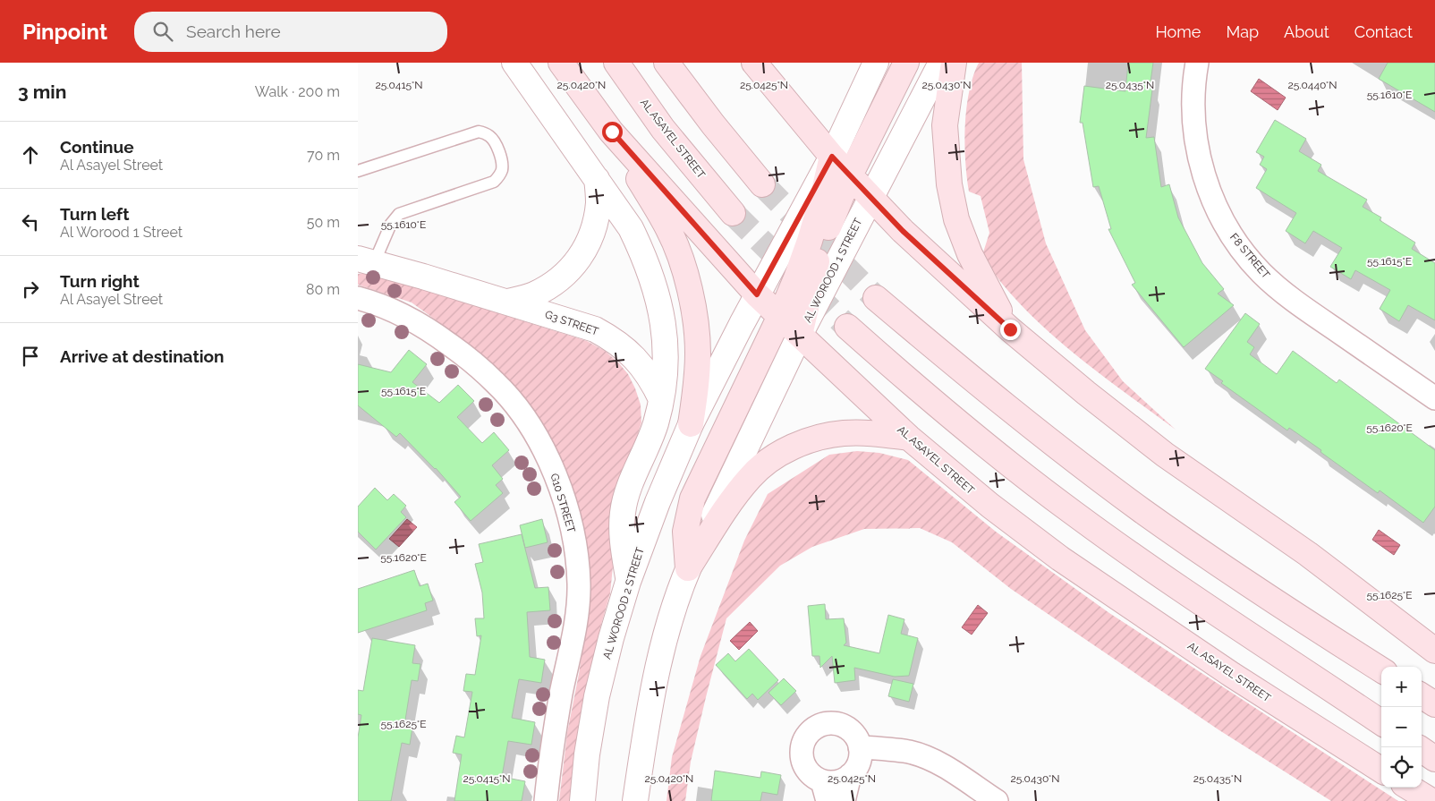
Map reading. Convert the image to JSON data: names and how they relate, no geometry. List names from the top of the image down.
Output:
{
  "streets": {
    "main road": ["AL ASAYEL STREET"],
    "street": [
      "F8 STREET",
      "AL WOROOD 1 STREET",
      "G3 STREET",
      "G10 STREET",
      "AL WOROOD 2 STREET"
    ]
  },
  "crossings": [
    ["AL ASAYEL STREET", "AL WOROOD 1 STREET"],
    ["AL ASAYEL STREET", "AL WOROOD 2 STREET"]
  ],
  "page": {
    "header": "Pinpoint",
    "search": "Search here",
    "nav": [
      "Home",
      "Map",
      "About",
      "Contact"
    ],
    "heading": ["3 min", "Walk · 200 m"],
    "list": [
      ["Continue", "Al Asayel Street", "70 m"],
      ["Turn left", "Al Worood 1 Street", "50 m"],
      ["Turn right", "Al Asayel Street", "80 m"],
      "Arrive at destination"
    ],
    "map_buttons": ["+", "−"]
  },
  "coordinates": [
    "25.0415°N",
    "25.0420°N",
    "25.0425°N",
    "25.0430°N",
    "25.0435°N",
    "25.0440°N",
    "55.1610°E",
    "55.1615°E",
    "55.1620°E",
    "55.1625°E"
  ]
}
